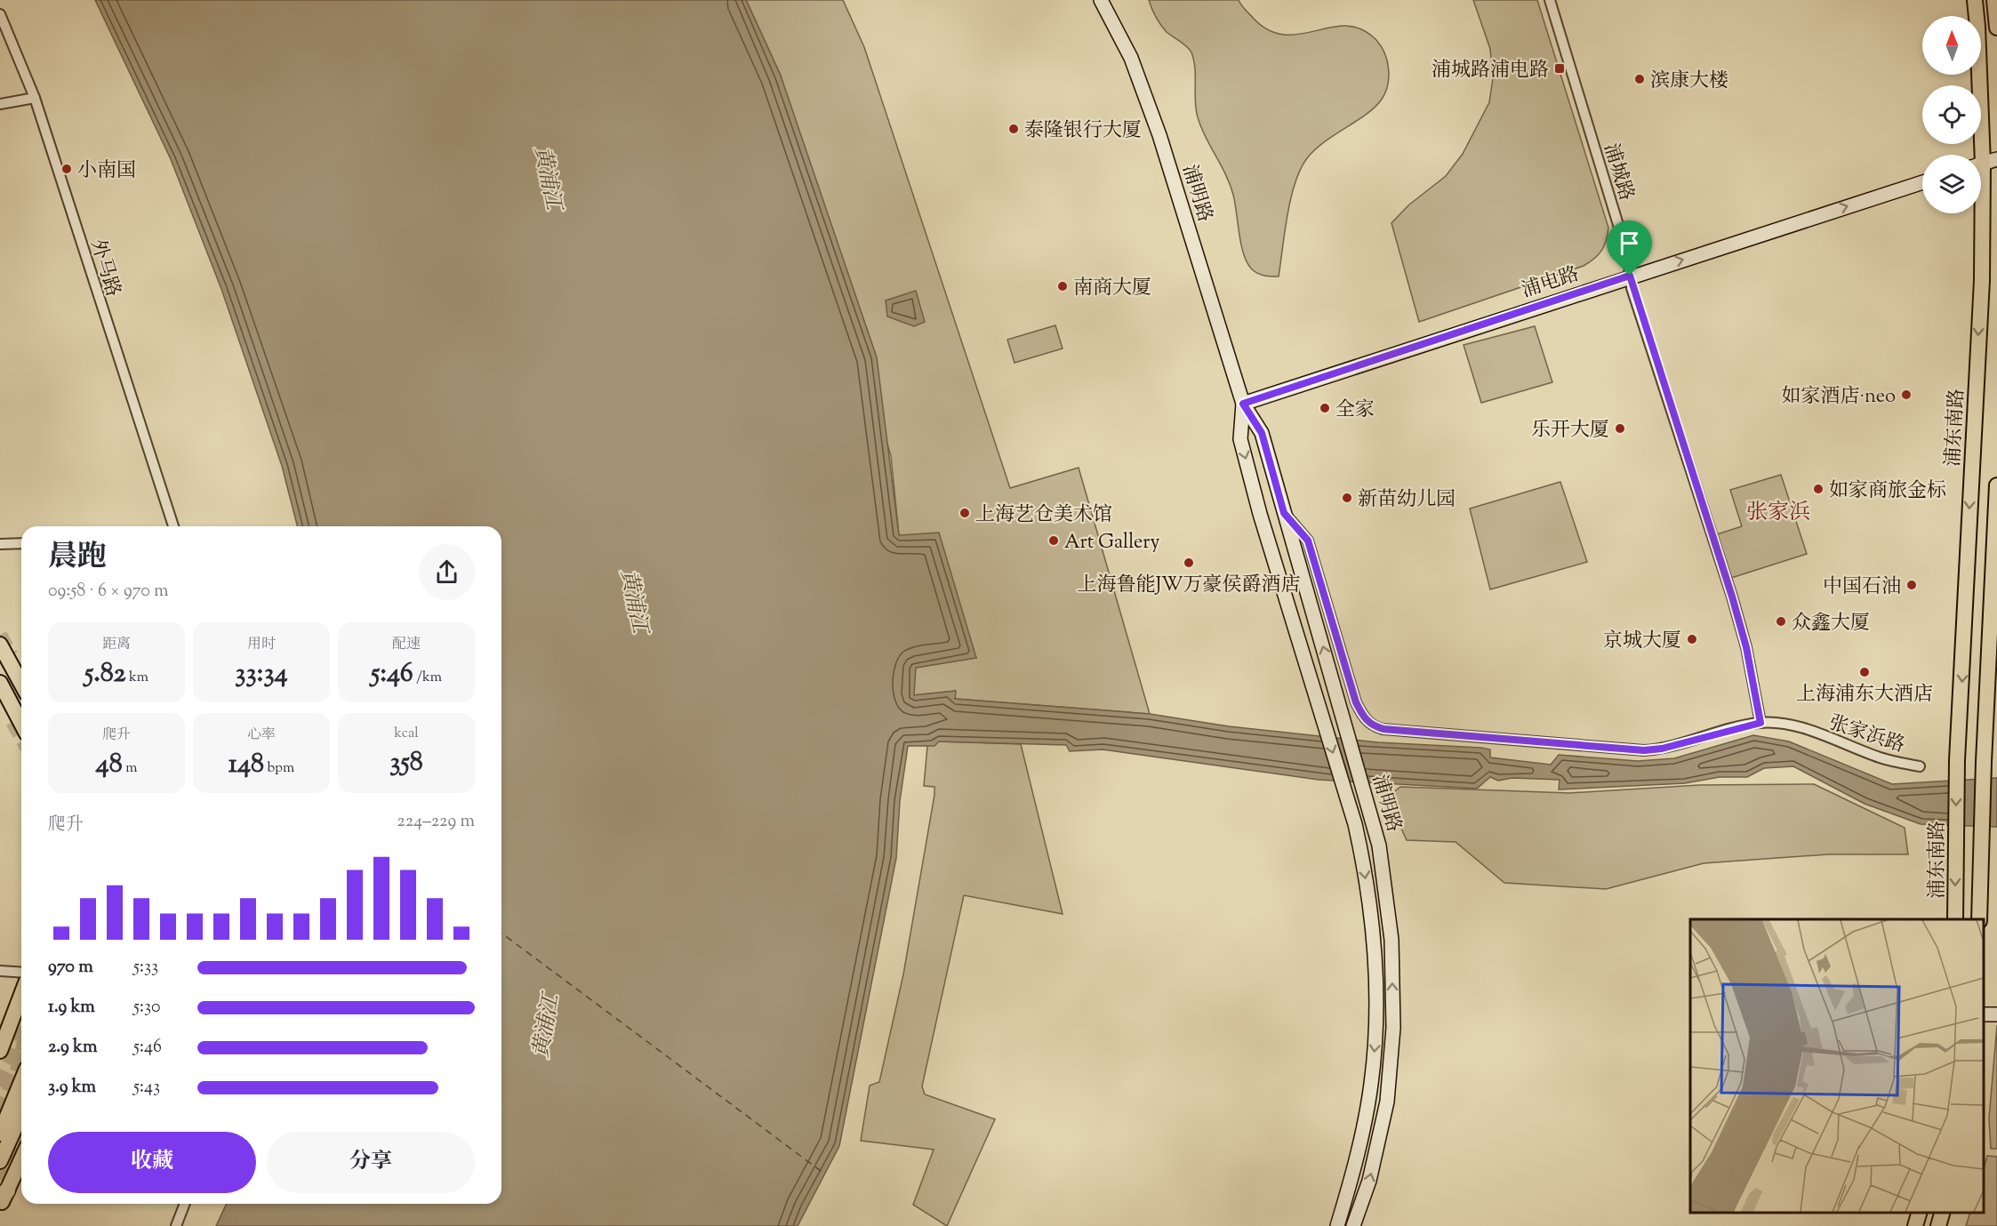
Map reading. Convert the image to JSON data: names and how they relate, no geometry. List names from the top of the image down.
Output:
{
  "streets": {
    "main road": ["浦明路", "浦电路", "浦东南路"],
    "street": ["浦城路", "外马路", "张家浜路"]
  },
  "crossings": [
    ["浦城路", "浦电路"],
    ["浦城路", "张家浜路"],
    ["浦明路", "浦电路"],
    ["浦明路", "张家浜路"]
  ],
  "one_way": ["浦电路"],
  "districts": ["张家浜"],
  "water": ["黄浦江"],
  "places": {
    "transit": ["浦城路浦电路"],
    "other": [
      "滨康大楼",
      "泰隆银行大厦",
      "小南国",
      "南商大厦",
      "如家酒店·neo",
      "全家",
      "乐开大厦",
      "如家商旅金标",
      "新苗幼儿园",
      "上海艺仓美术馆",
      "Art Gallery",
      "上海鲁能JW万豪侯爵酒店",
      "中国石油",
      "众鑫大厦",
      "京城大厦",
      "上海浦东大酒店"
    ]
  },
  "north": "top",
  "page": {
    "heading": ["晨跑", "09:58 · 6 × 970 m"],
    "stats": [
      ["距离", "5.82 km"],
      ["用时", "33:34"],
      ["配速", "5:46 /km"],
      ["爬升", "48 m"],
      ["心率", "148 bpm"],
      ["kcal", "358"]
    ],
    "chart": ["爬升", "224–229 m"],
    "list": [
      {
        "name": "970 m",
        "note": "5:33"
      },
      {
        "name": "1.9 km",
        "note": "5:30"
      },
      {
        "name": "2.9 km",
        "note": "5:46"
      },
      {
        "name": "3.9 km",
        "note": "5:43"
      }
    ],
    "buttons": ["收藏", "分享"]
  }
}
